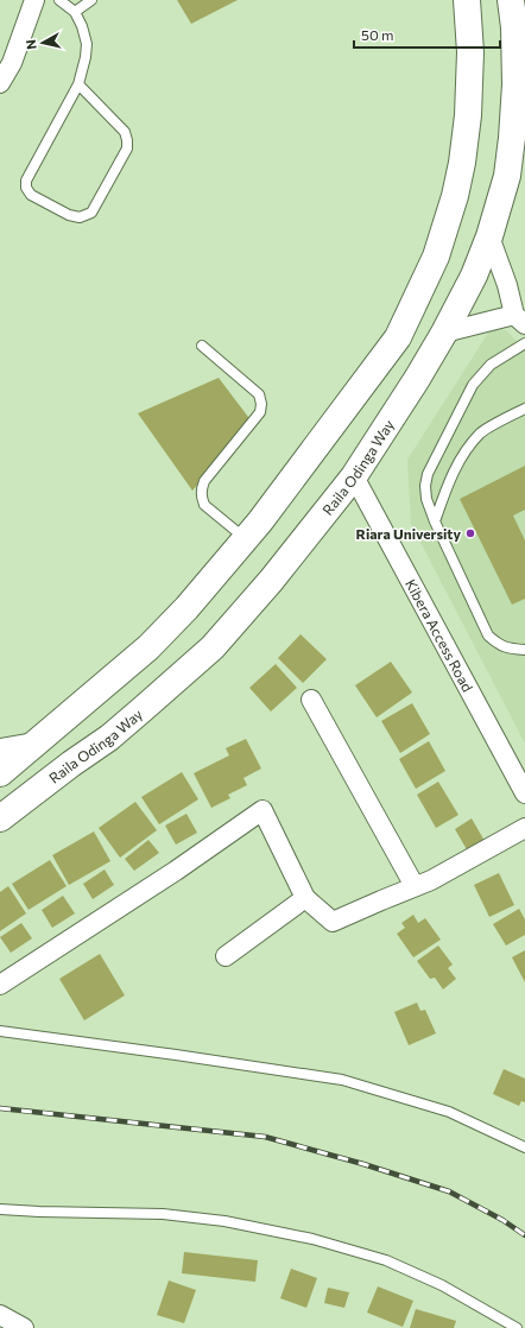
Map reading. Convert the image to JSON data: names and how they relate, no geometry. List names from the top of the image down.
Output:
{
  "streets": {
    "main road": ["Raila Odinga Way"],
    "street": ["Kibera Access Road"]
  },
  "crossings": [
    ["Raila Odinga Way", "Kibera Access Road"]
  ],
  "places": ["Riara University"],
  "scale_bar": "50 m",
  "north": "left"
}
